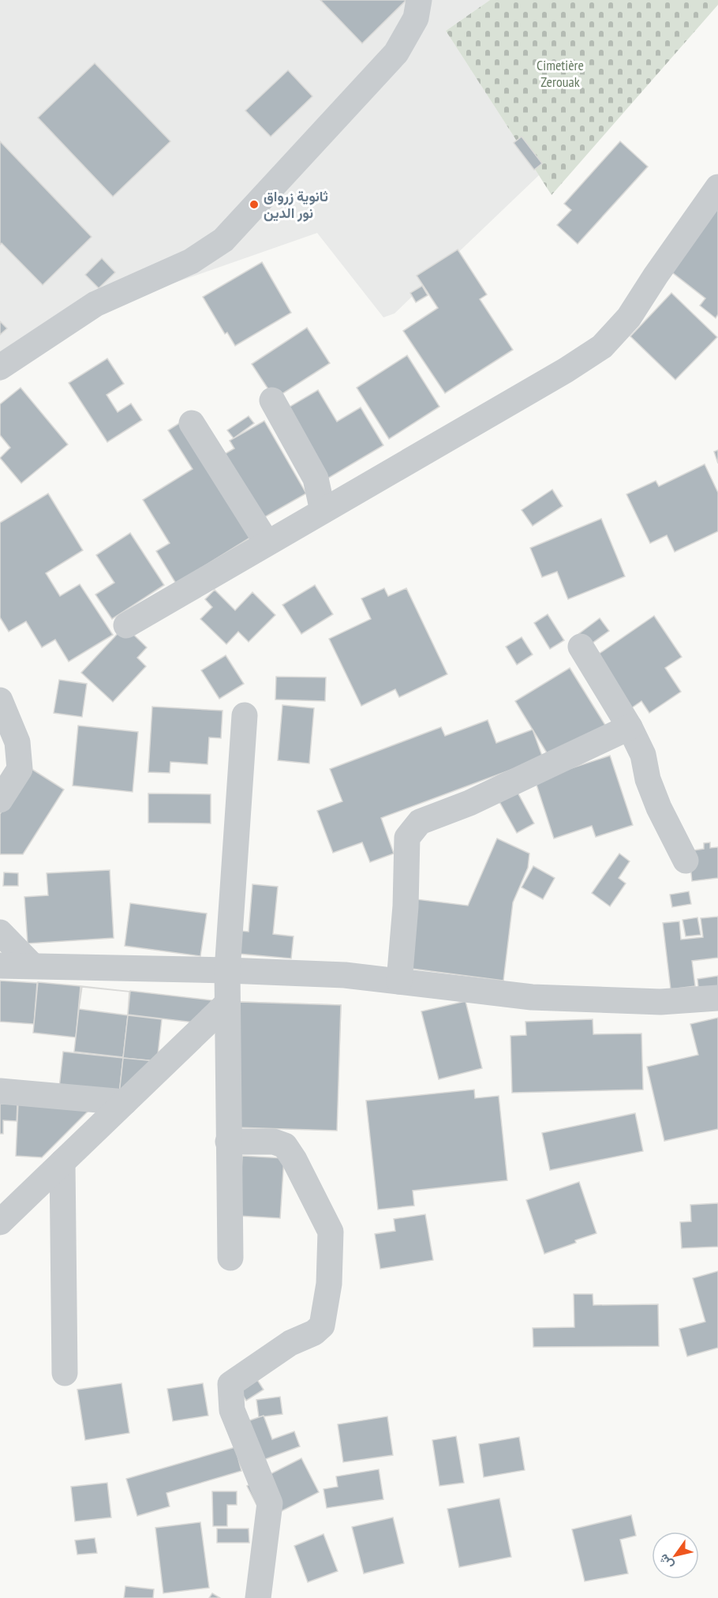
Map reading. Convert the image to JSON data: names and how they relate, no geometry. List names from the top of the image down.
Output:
{
  "parks": ["Cimetière Zerouak"],
  "places": ["ثانوية زرواق نور الدين"],
  "north": "bottom left"
}
